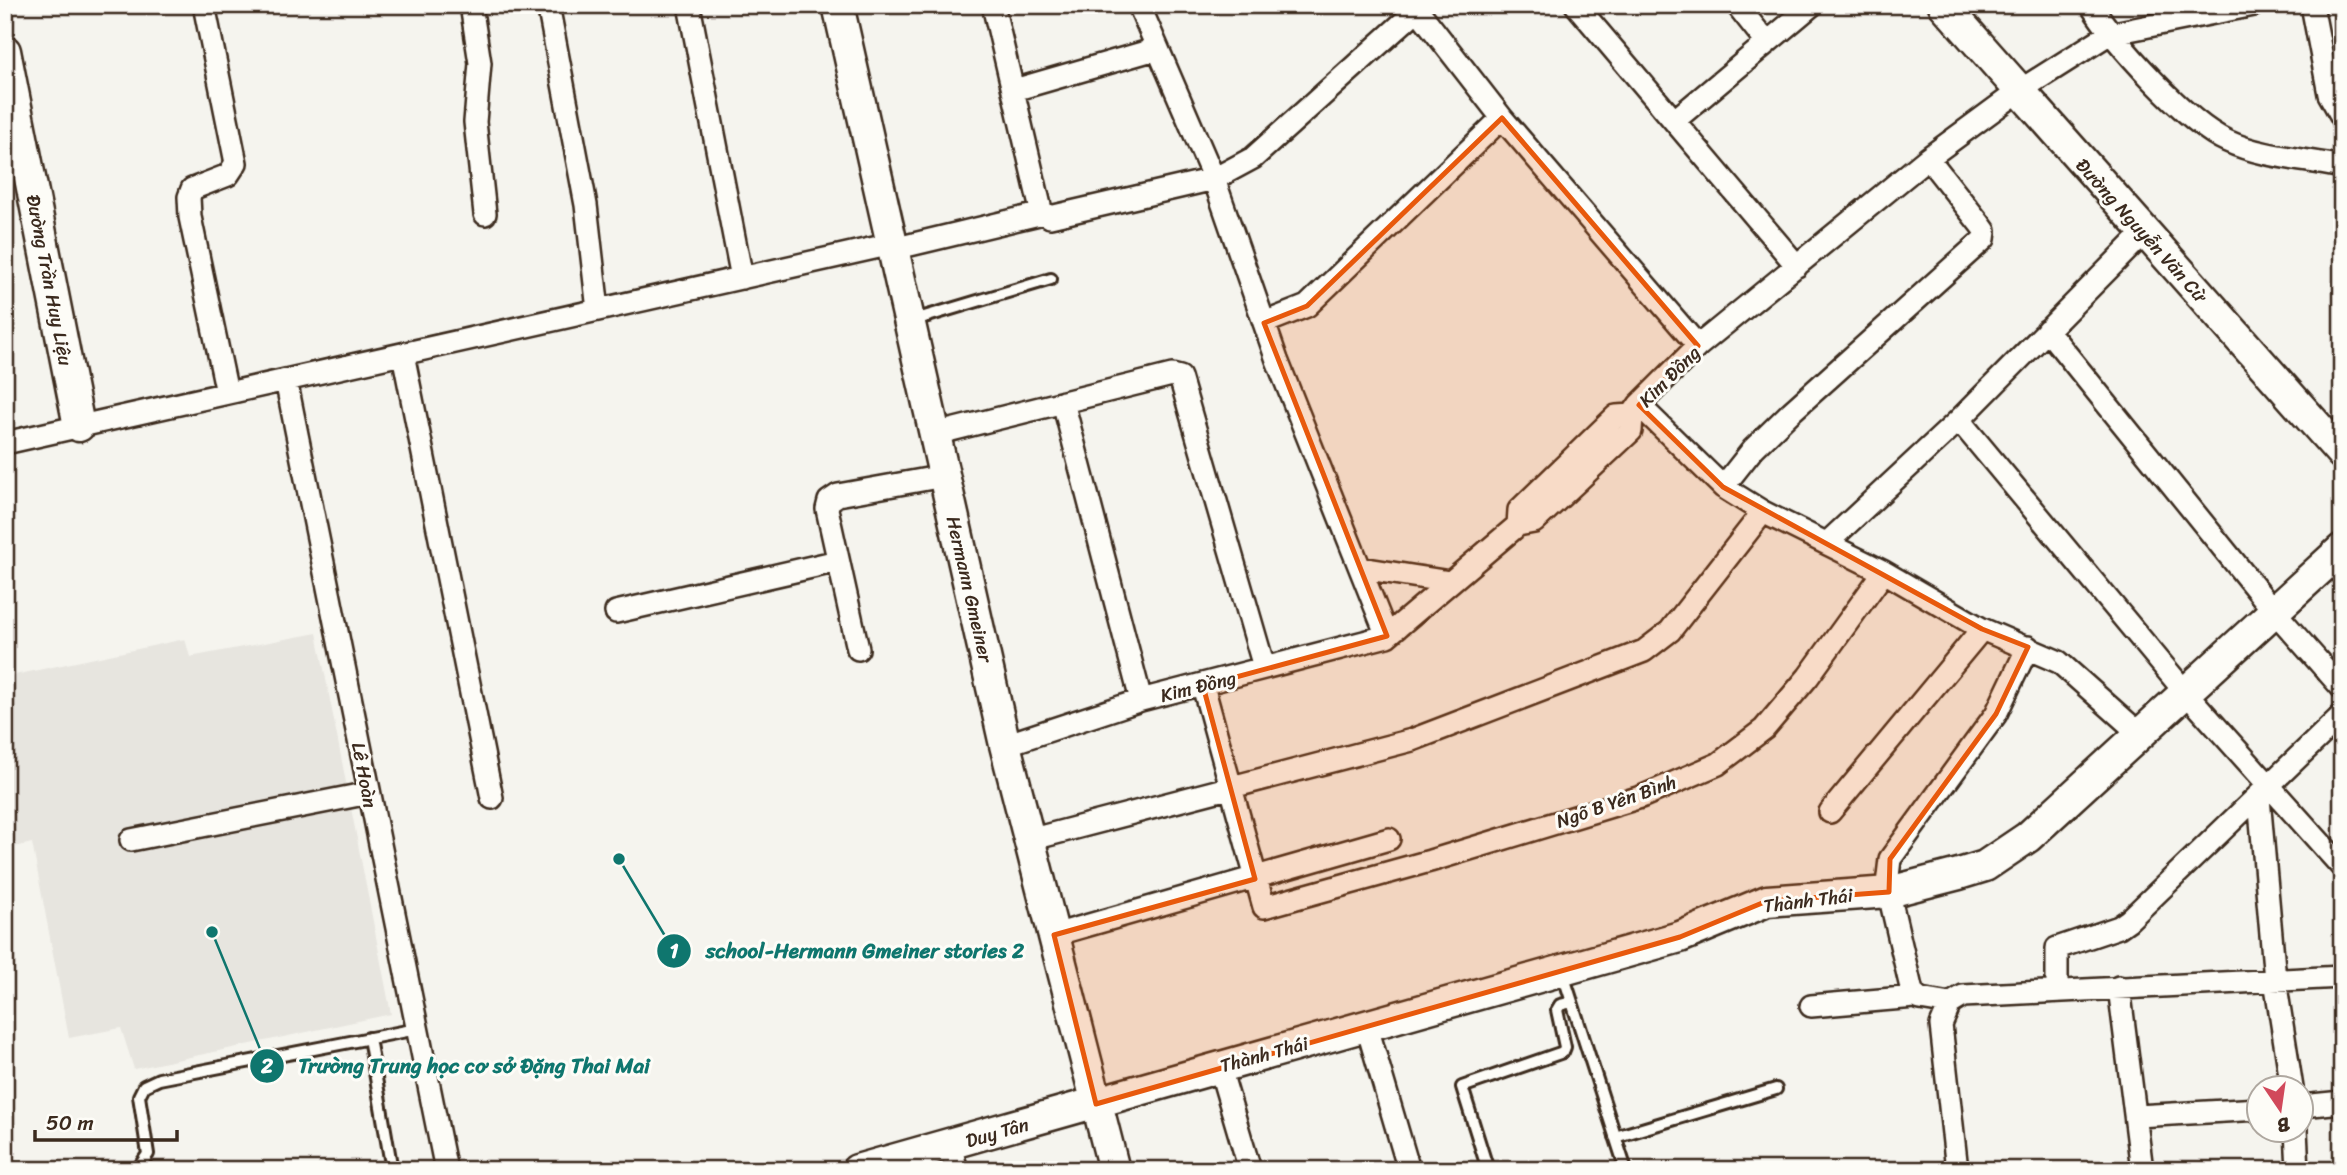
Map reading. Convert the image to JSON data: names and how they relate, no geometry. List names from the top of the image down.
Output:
{
  "streets": {
    "street": [
      "Đường Nguyễn Văn Cừ",
      "Đường Trần Huy Liệu",
      "Kim Đồng",
      "Hermann Gmeiner",
      "Lê Hoàn",
      "Ngõ B Yên Bình",
      "Thành Thái",
      "Duy Tân"
    ]
  },
  "crossings": [
    ["Đường Nguyễn Văn Cừ", "Kim Đồng"],
    ["Kim Đồng", "Hermann Gmeiner"],
    ["Hermann Gmeiner", "Thành Thái"],
    ["Hermann Gmeiner", "Duy Tân"],
    ["Thành Thái", "Duy Tân"]
  ],
  "places": ["school-Hermann Gmeiner stories 2", "Trường Trung học cơ sở Đặng Thai Mai"],
  "scale_bar": "50 m",
  "north": "bottom"
}
